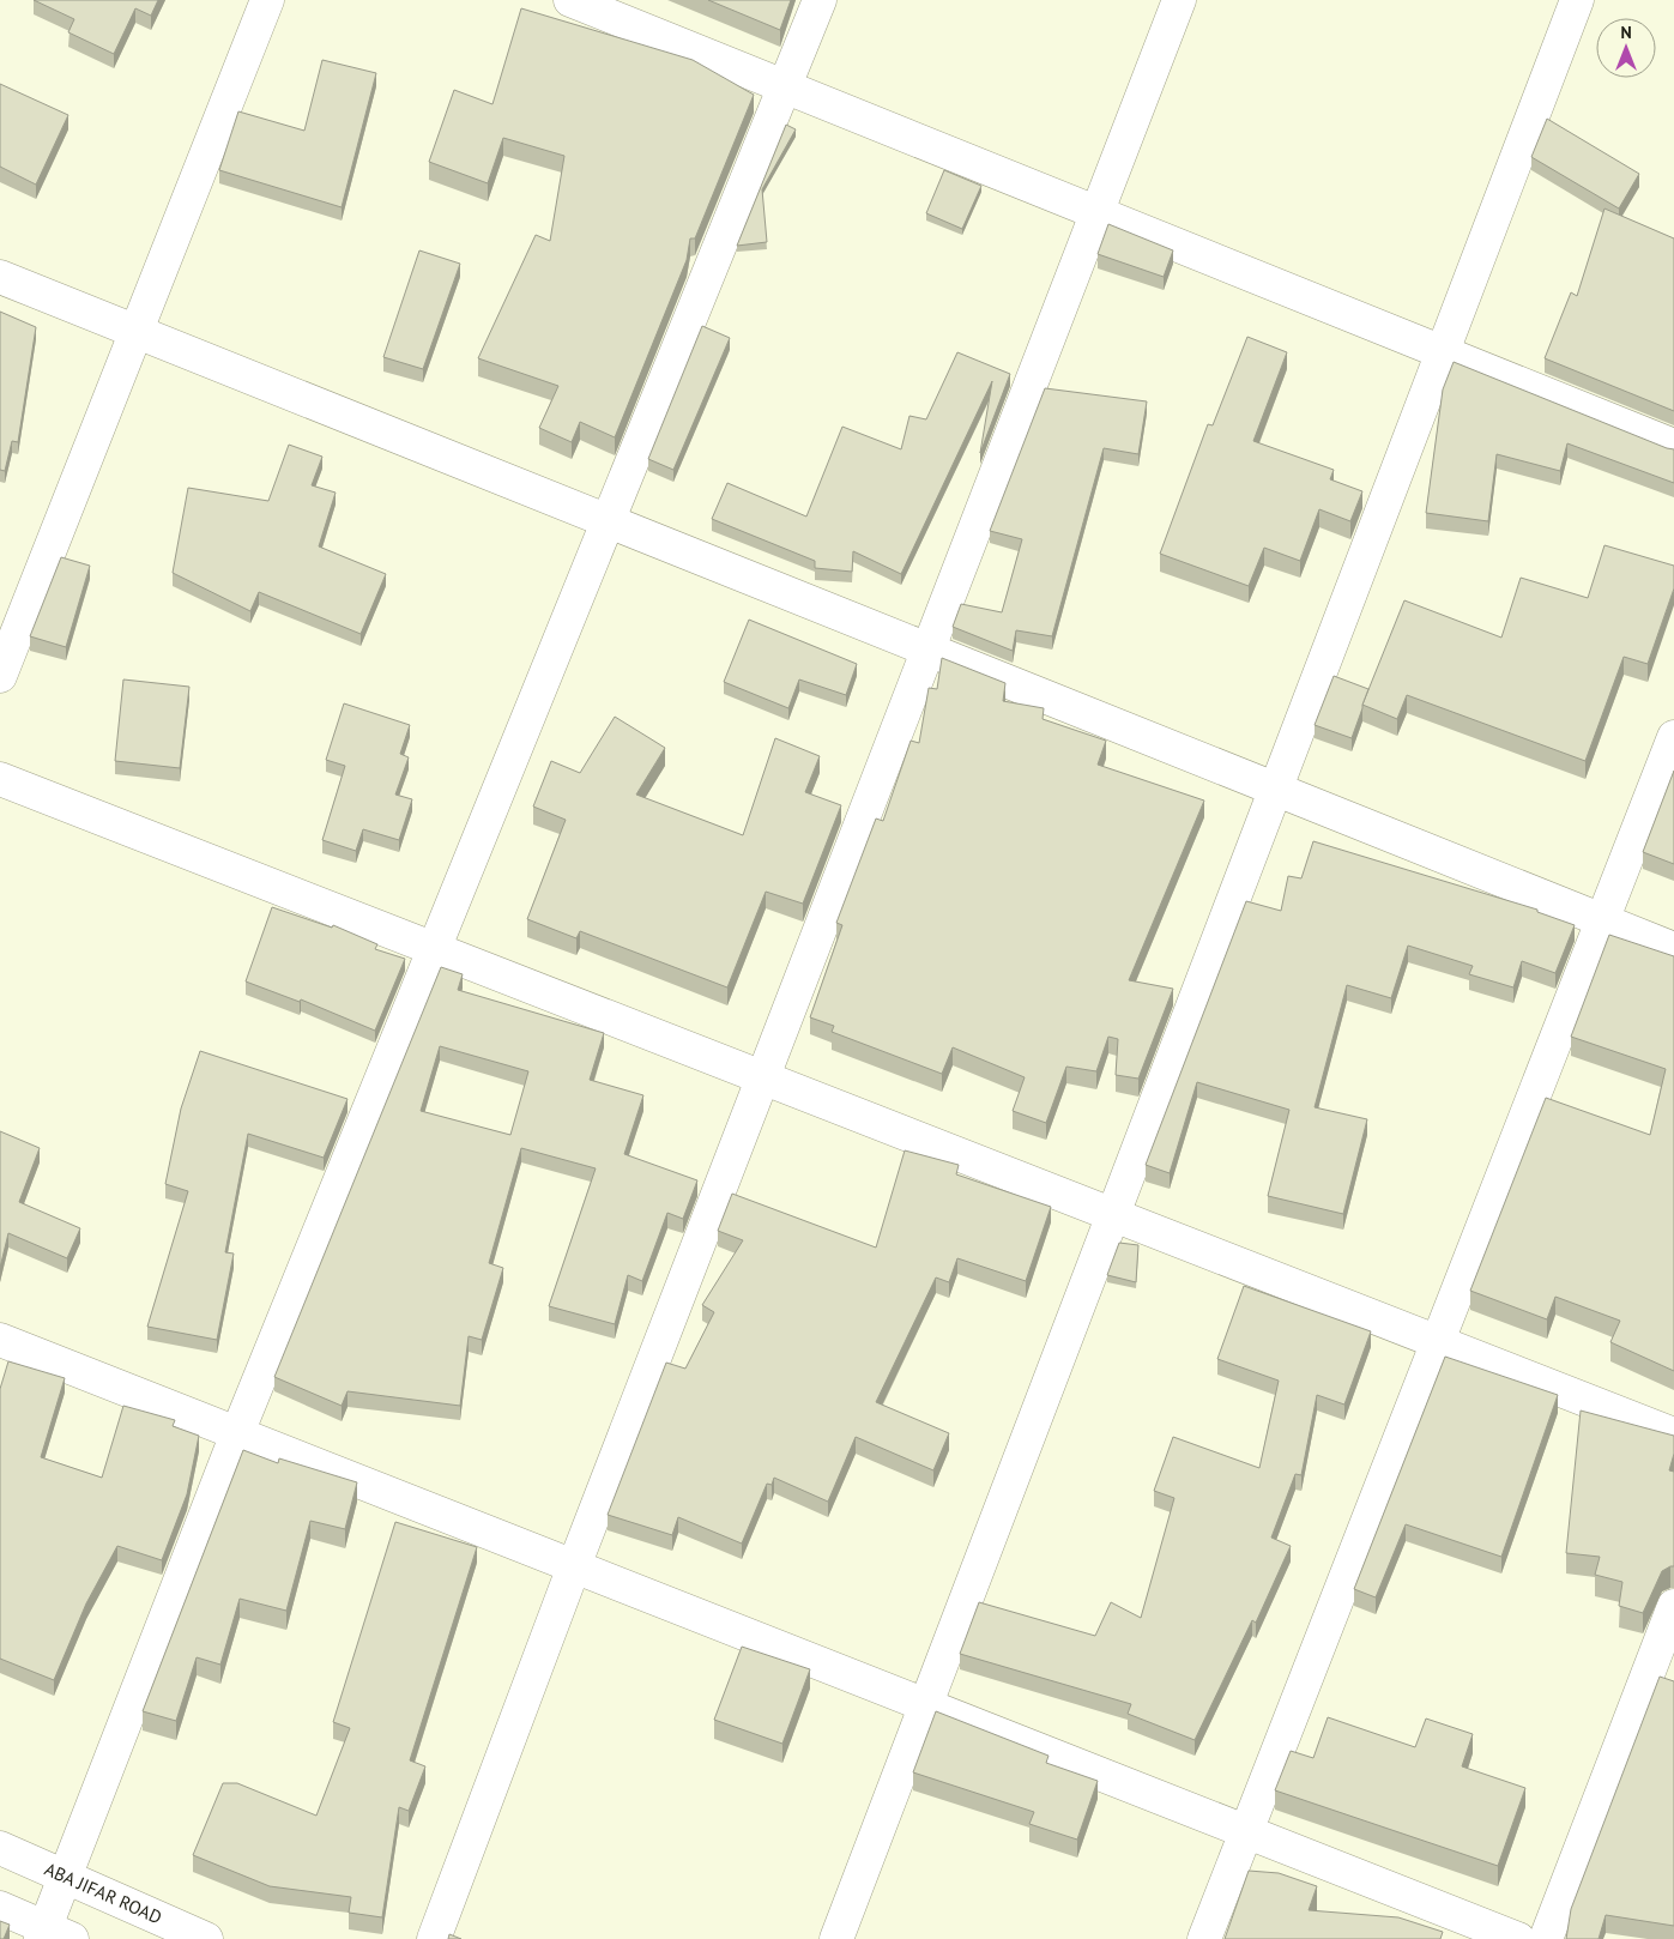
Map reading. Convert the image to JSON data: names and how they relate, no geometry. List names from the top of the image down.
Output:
{
  "streets": {
    "street": ["ABA JIFAR ROAD"]
  },
  "north": "top"
}
